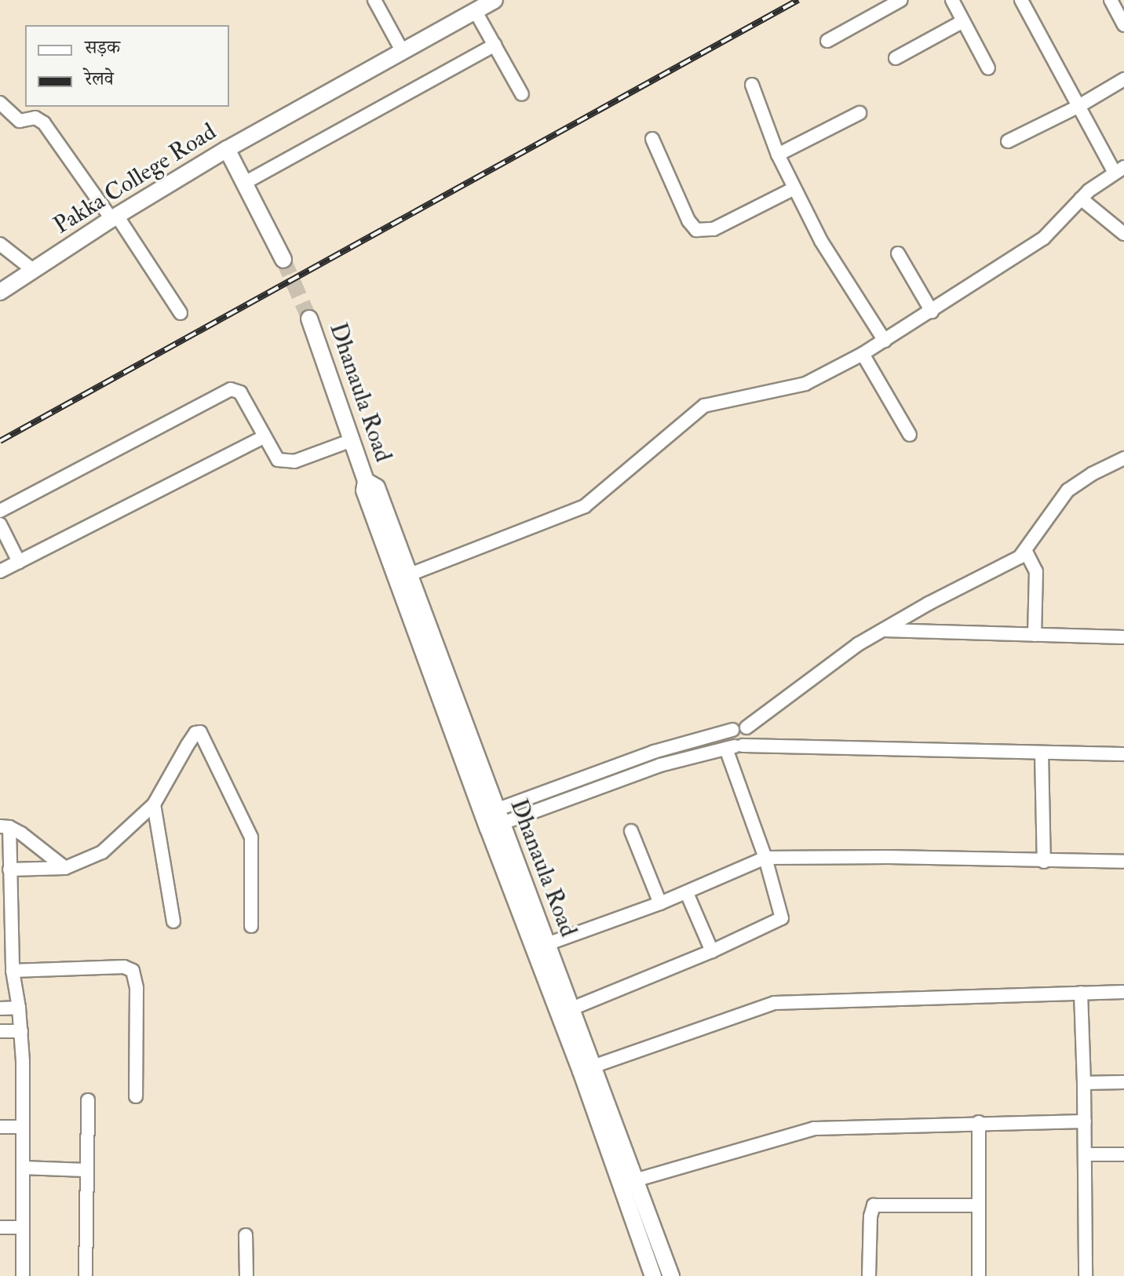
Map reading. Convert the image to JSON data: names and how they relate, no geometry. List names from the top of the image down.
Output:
{
  "streets": {
    "street": ["Pakka College Road", "Dhanaula Road"]
  },
  "legend": ["सड़क", "रेलवे"]
}
